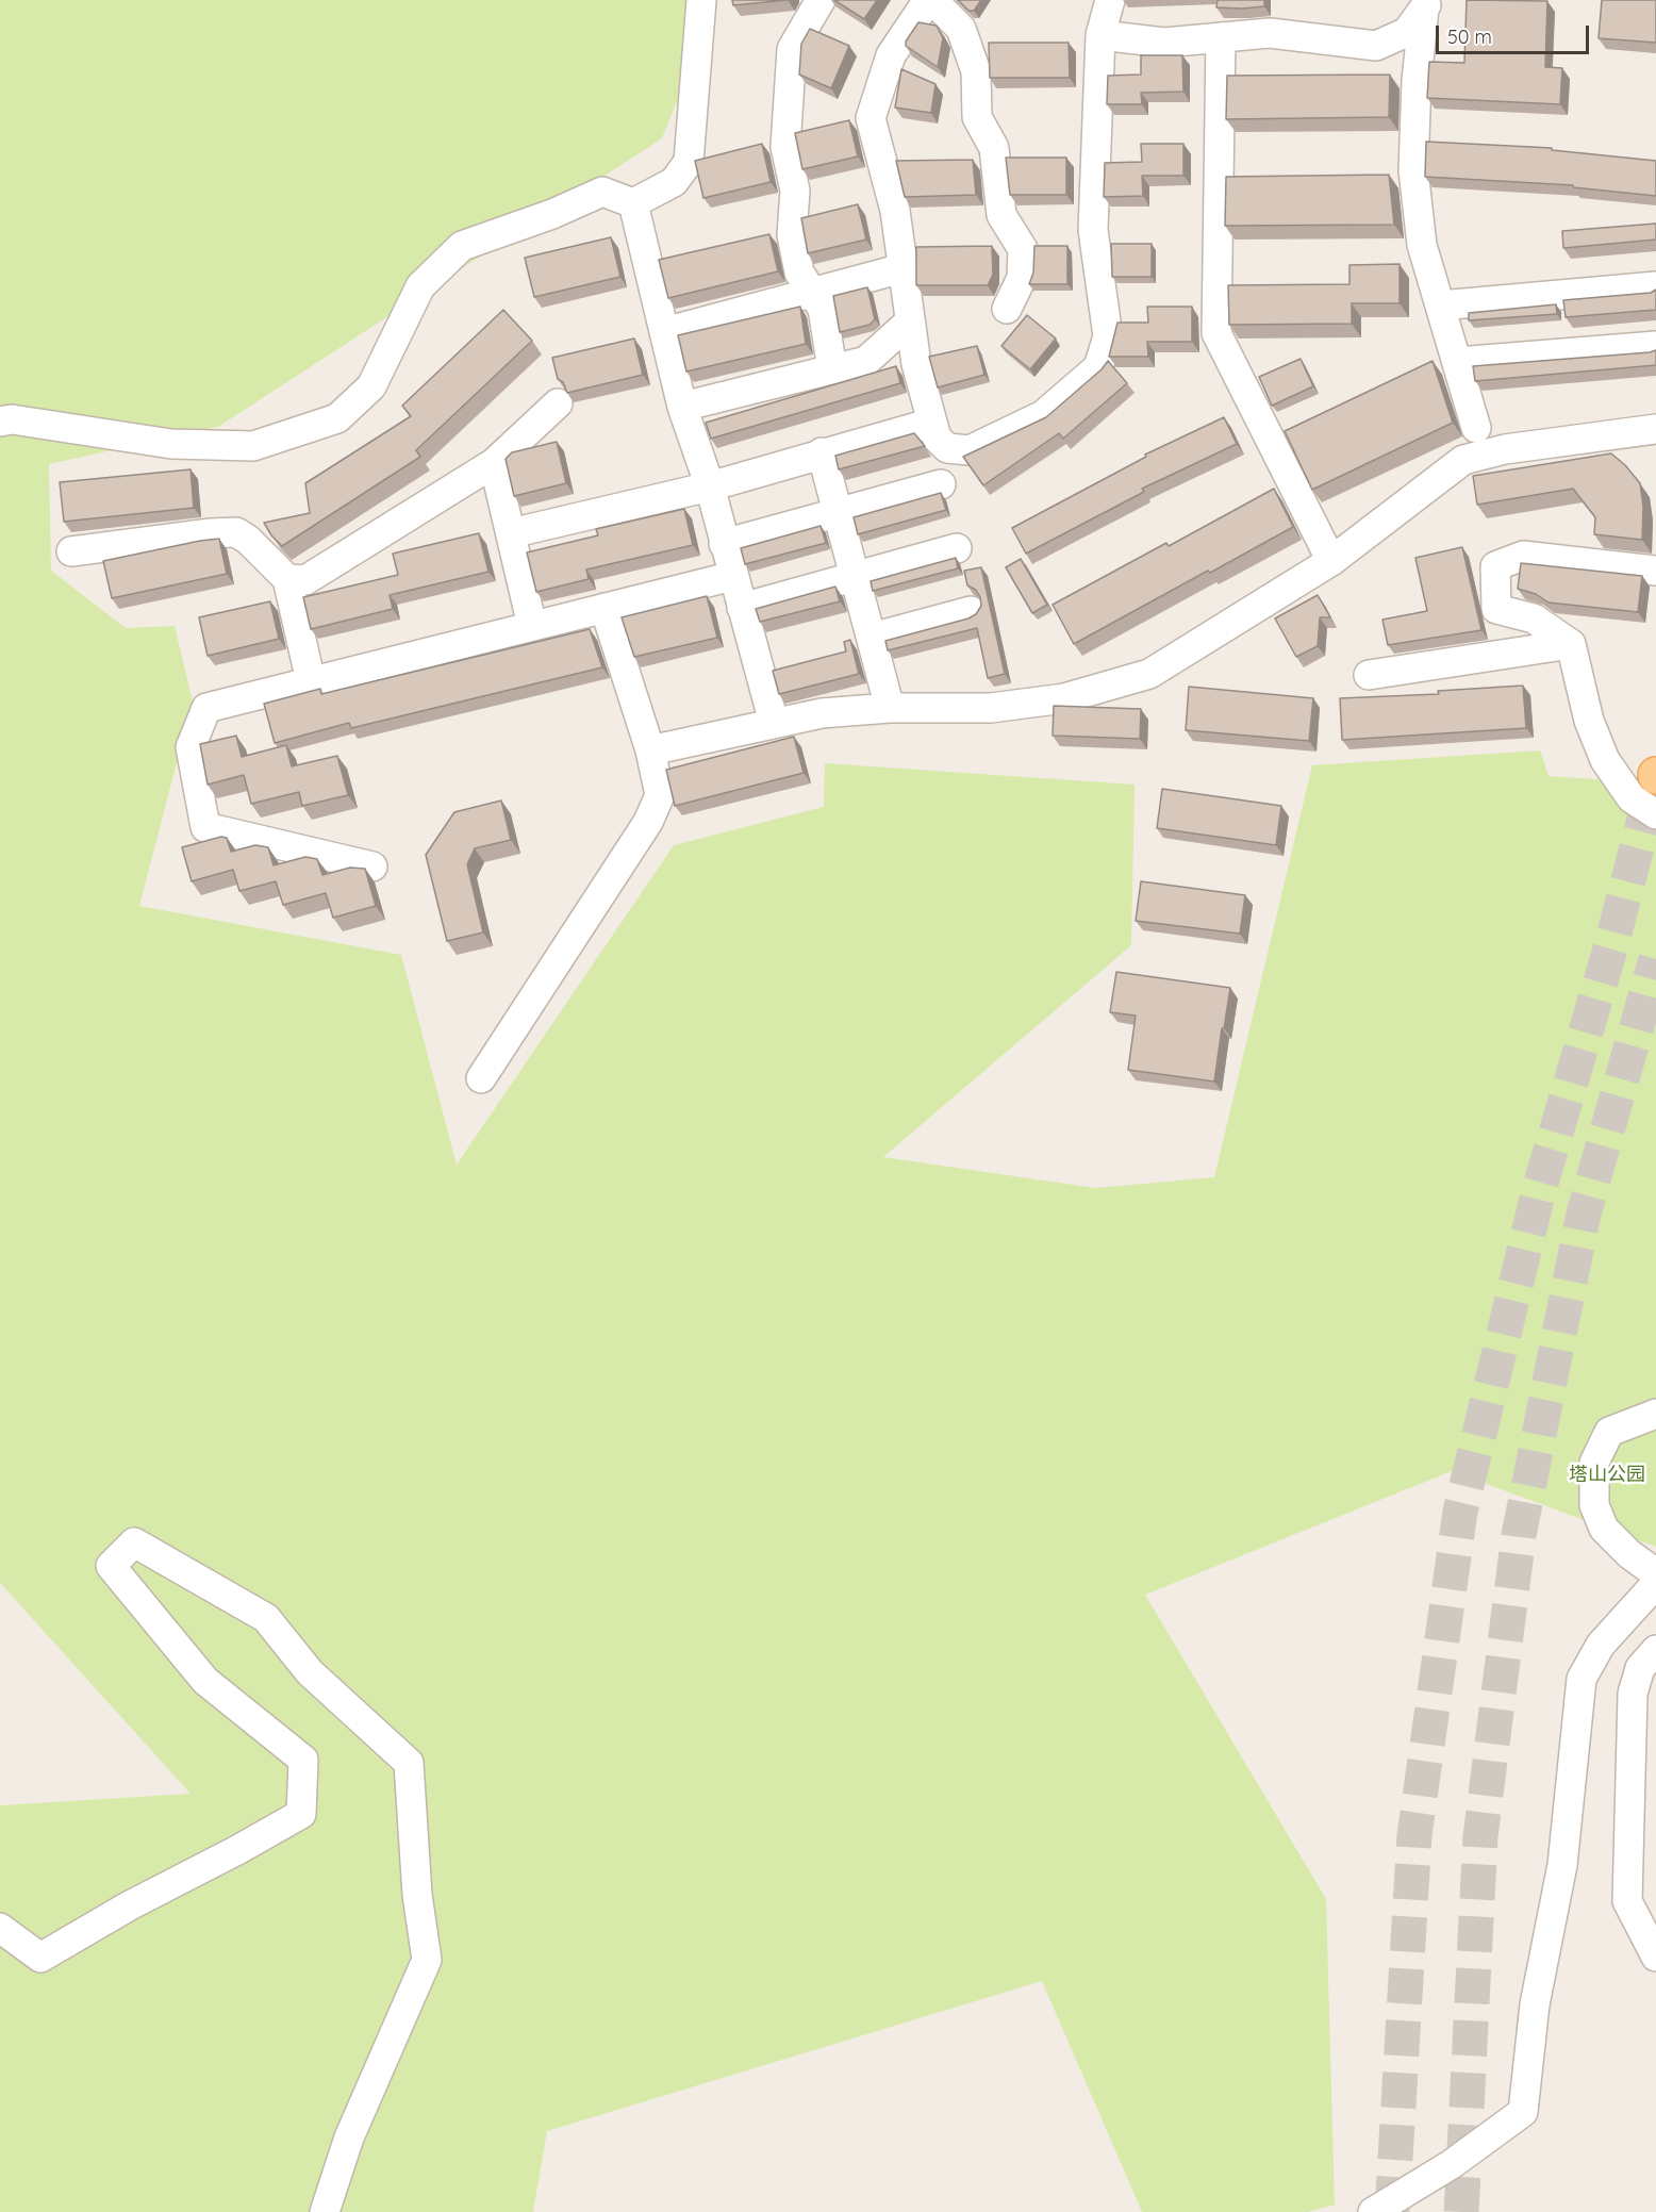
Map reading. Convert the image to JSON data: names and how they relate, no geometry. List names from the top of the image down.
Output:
{
  "parks": ["塔山公园"],
  "scale_bar": "50 m"
}
